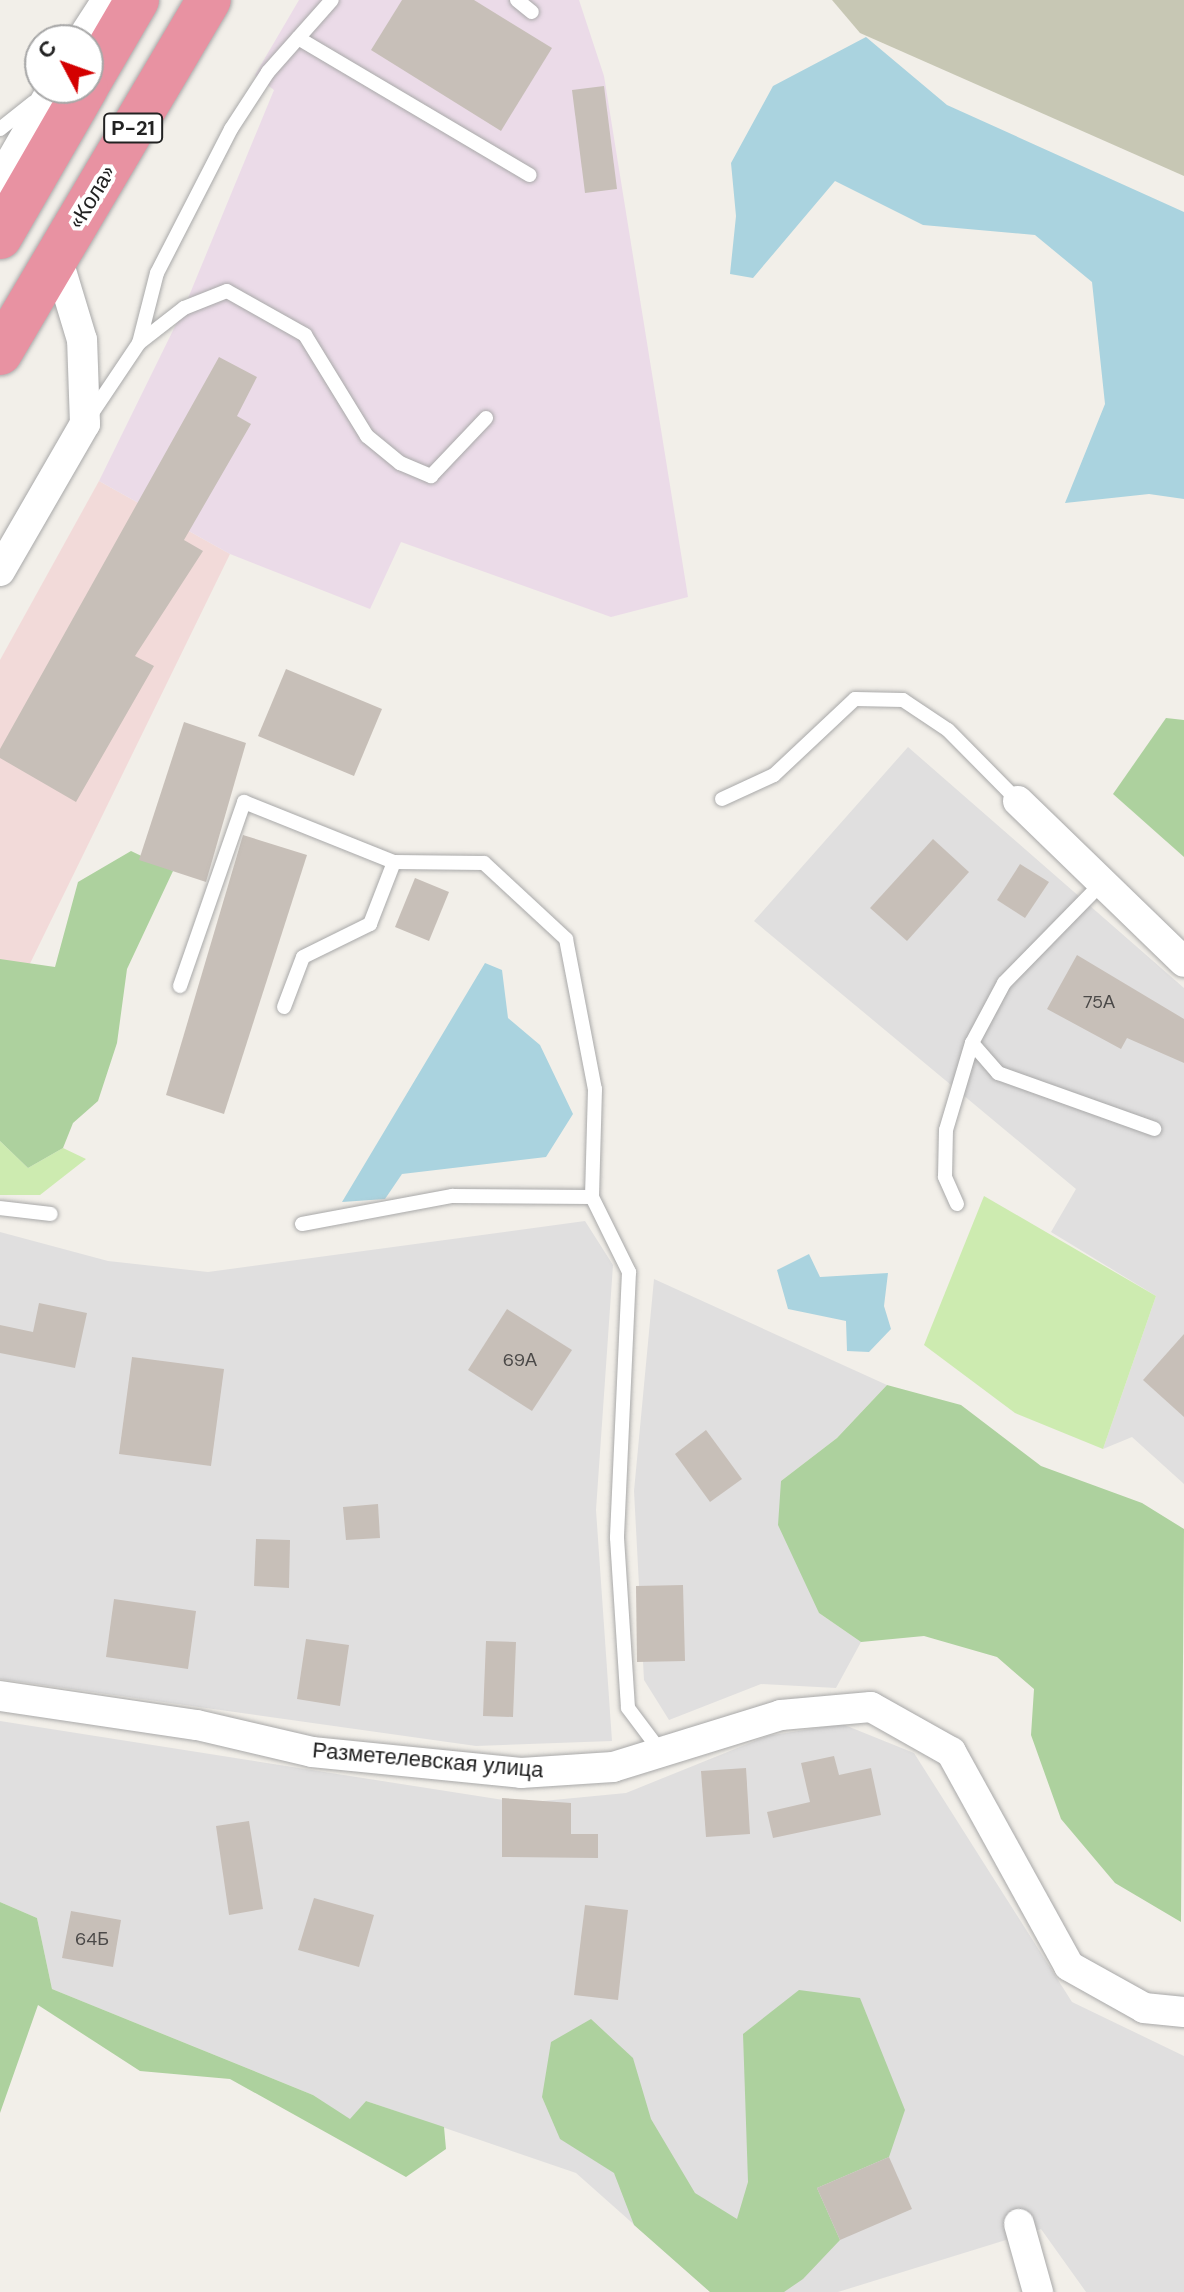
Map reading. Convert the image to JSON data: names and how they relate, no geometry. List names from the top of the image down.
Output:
{
  "streets": {
    "highway": ["Р-21", "«Кола»"],
    "street": ["Разметелевская улица"]
  },
  "house_numbers": ["75А", "69А", "64Б"],
  "north": "top left"
}
